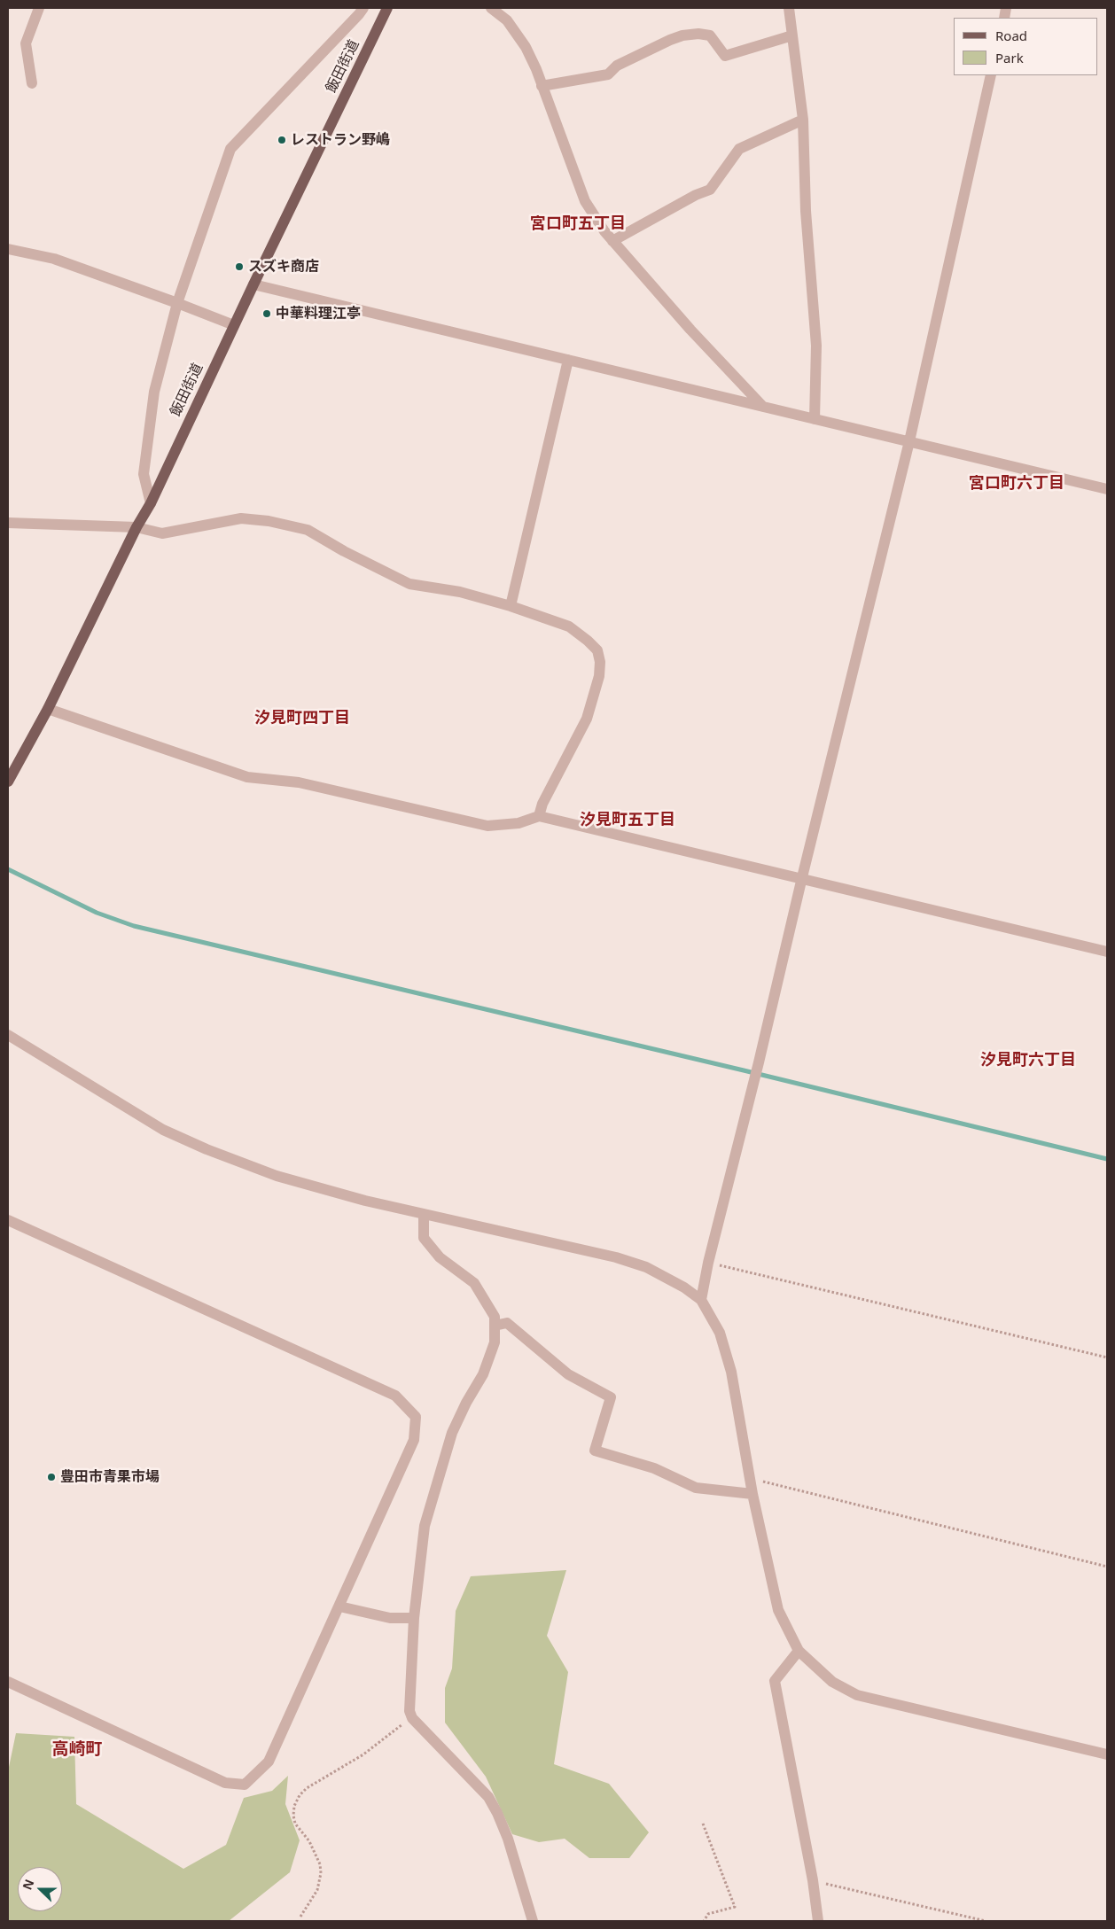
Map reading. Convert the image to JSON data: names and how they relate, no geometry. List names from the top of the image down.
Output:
{
  "streets": {
    "main road": ["飯田街道"]
  },
  "districts": [
    "宮口町五丁目",
    "宮口町六丁目",
    "汐見町四丁目",
    "汐見町五丁目",
    "汐見町六丁目",
    "高崎町"
  ],
  "places": [
    "レストラン野嶋",
    "スズキ商店",
    "中華料理江亭",
    "豊田市青果市場"
  ],
  "legend": ["Road", "Park"],
  "north": "left"
}
